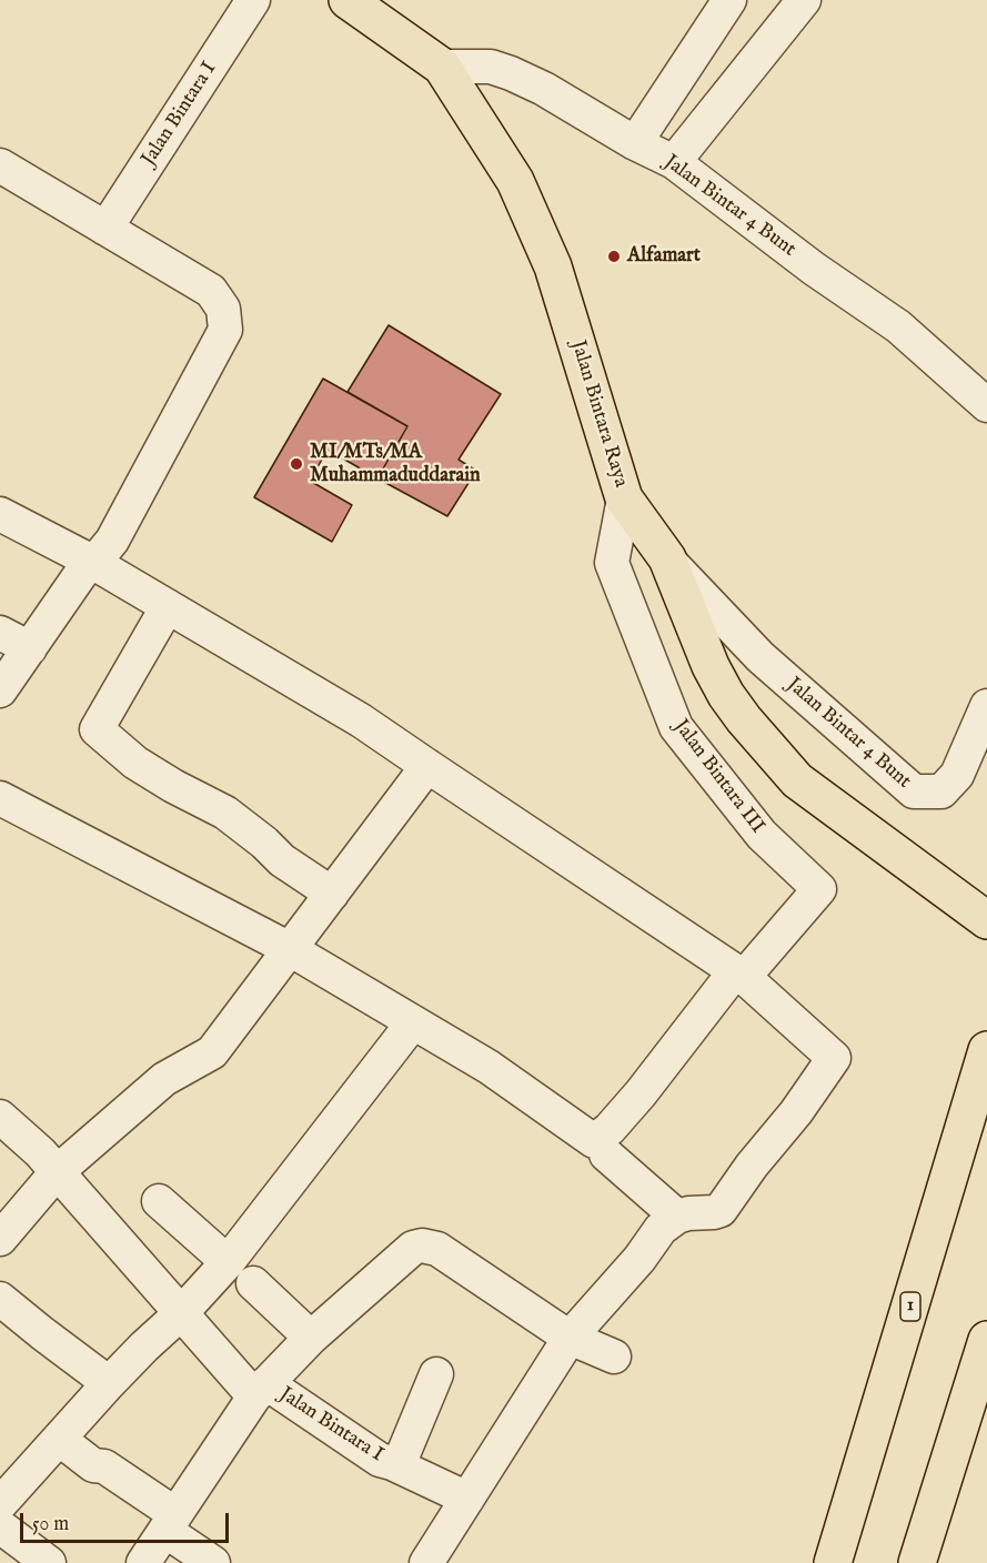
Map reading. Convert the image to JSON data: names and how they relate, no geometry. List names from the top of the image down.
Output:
{
  "streets": {
    "main road": ["Jalan Bintara Raya", "1"],
    "street": ["Jalan Bintara I", "Jalan Bintar 4 Bunt", "Jalan Bintara III"]
  },
  "crossings": [
    ["Jalan Bintar 4 Bunt", "Jalan Bintara Raya"],
    ["Jalan Bintara Raya", "Jalan Bintara III"]
  ],
  "places": ["Alfamart", "MI/MTs/MA Muhammaduddarain"],
  "scale_bar": "50 m"
}
